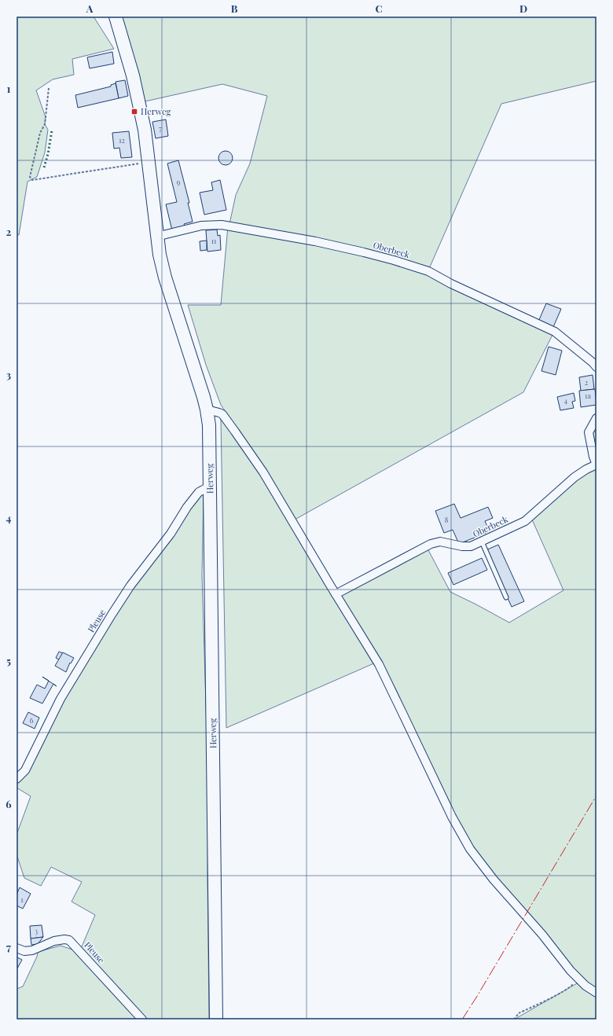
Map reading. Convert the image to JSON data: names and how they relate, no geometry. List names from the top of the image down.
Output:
{
  "streets": {
    "main road": ["Herweg"],
    "street": ["Oberbeck", "Pleuse"]
  },
  "crossings": [
    ["Oberbeck", "Herweg"],
    ["Herweg", "Pleuse"]
  ],
  "places": {
    "transit": ["Herweg"]
  },
  "house_numbers": [
    "7",
    "12",
    "9",
    "11",
    "2",
    "1a",
    "4",
    "8",
    "6",
    "1",
    "3"
  ],
  "grid": {
    "columns": [
      "A",
      "B",
      "C",
      "D"
    ],
    "rows": [
      "1",
      "2",
      "3",
      "4",
      "5",
      "6",
      "7"
    ]
  }
}
